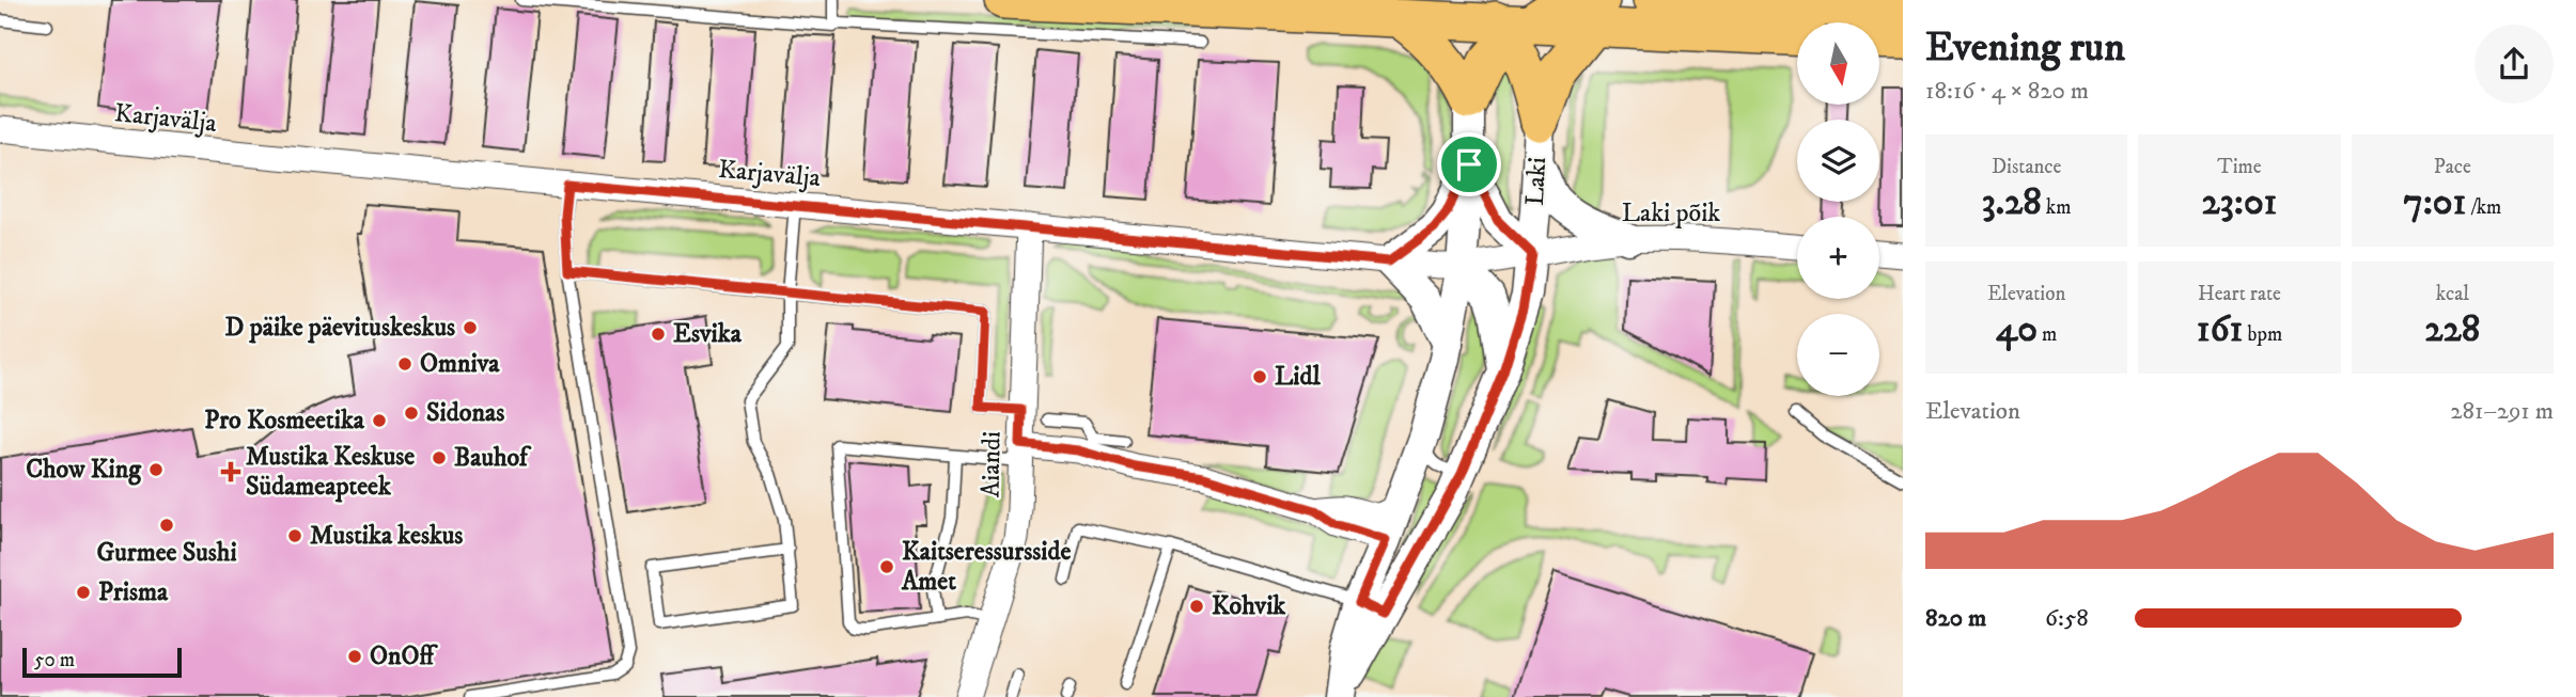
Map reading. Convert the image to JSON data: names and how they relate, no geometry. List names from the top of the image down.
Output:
{
  "streets": {
    "street": [
      "Karjavälja",
      "Laki",
      "Laki põik",
      "Aiandi"
    ]
  },
  "crossings": [
    ["Karjavälja", "Laki"],
    ["Karjavälja", "Laki põik"],
    ["Karjavälja", "Aiandi"],
    ["Laki", "Laki põik"]
  ],
  "places": {
    "other": [
      "D päike päevituskeskus",
      "Esvika",
      "Omniva",
      "Lidl",
      "Sidonas",
      "Pro Kosmeetika",
      "Bauhof",
      "Chow King",
      "Gurmee Sushi",
      "Mustika keskus",
      "Kaitseressursside Amet",
      "Prisma",
      "Kohvik",
      "OnOff"
    ],
    "health": ["Mustika Keskuse Südameapteek"]
  },
  "scale_bar": "50 m",
  "north": "bottom",
  "page": {
    "heading": ["Evening run", "18:16 · 4 × 820 m"],
    "map_buttons": ["+", "−"],
    "stats": [
      ["Distance", "3.28 km"],
      ["Time", "23:01"],
      ["Pace", "7:01 /km"],
      ["Elevation", "40 m"],
      ["Heart rate", "161 bpm"],
      ["kcal", "228"]
    ],
    "chart": ["Elevation", "281–291 m"],
    "list": [
      {
        "name": "820 m",
        "note": "6:58"
      }
    ],
    "scale": "50 m"
  }
}
